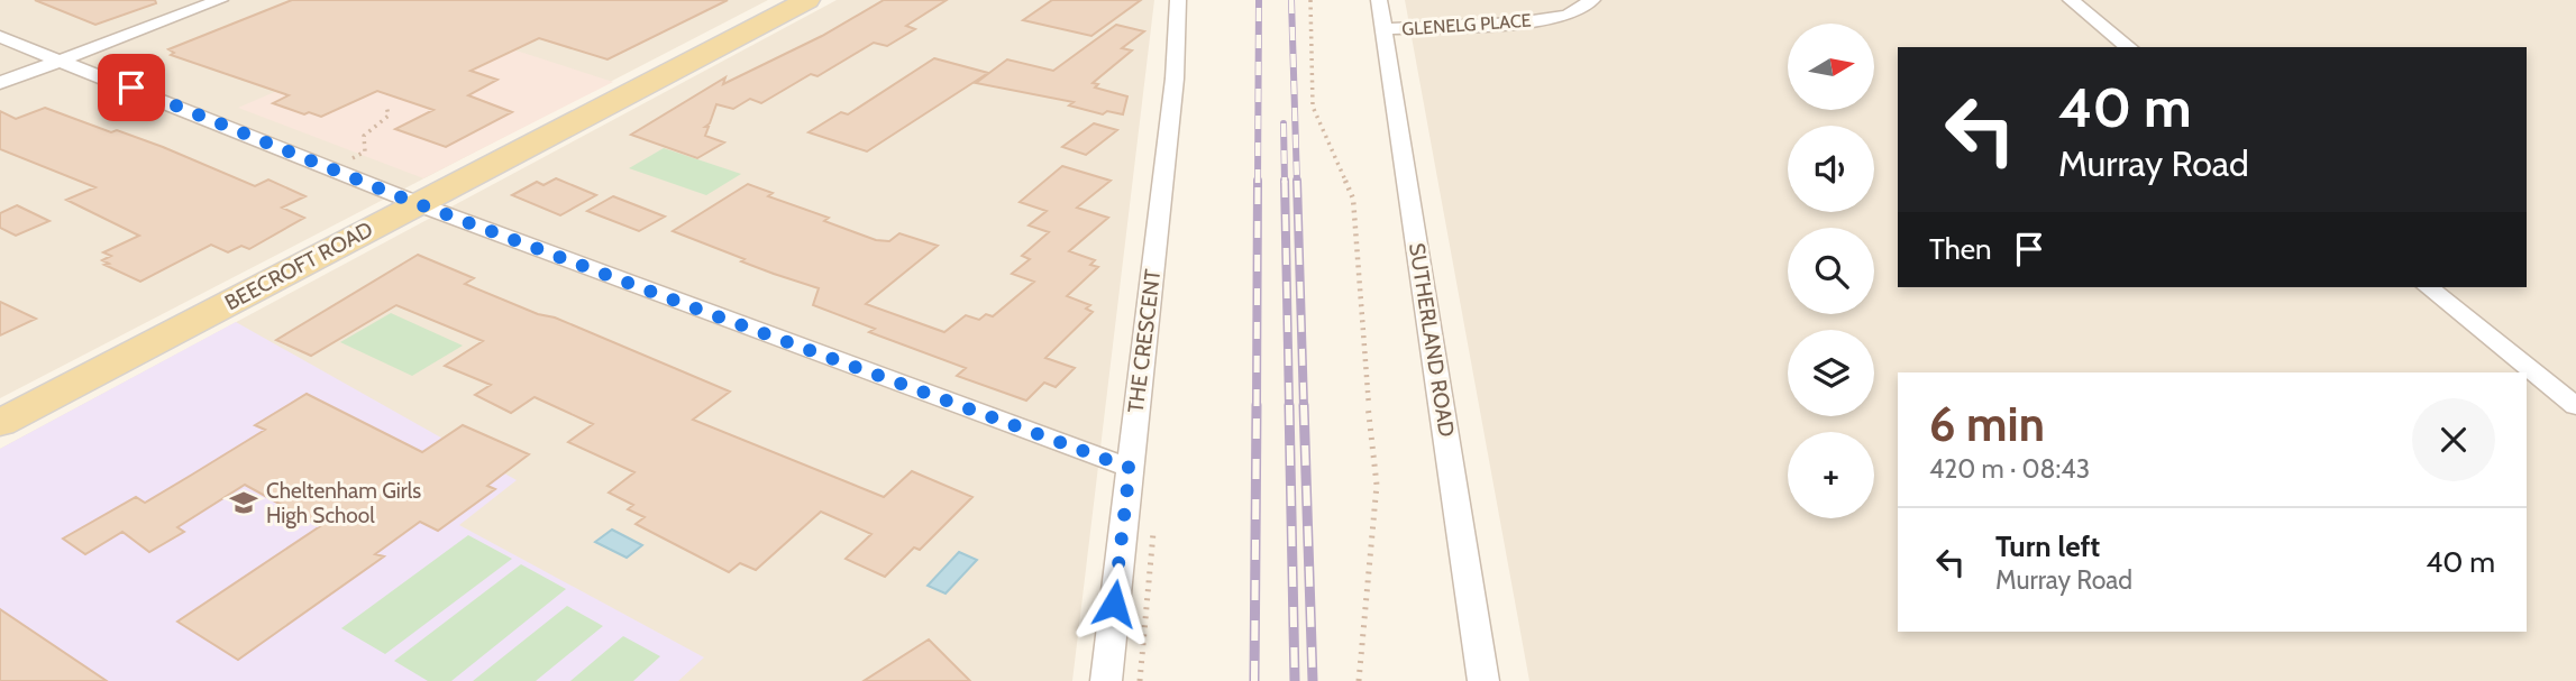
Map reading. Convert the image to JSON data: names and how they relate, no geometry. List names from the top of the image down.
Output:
{
  "streets": {
    "main road": ["BEECROFT ROAD"],
    "street": ["GLENELG PLACE", "SUTHERLAND ROAD", "THE CRESCENT"]
  },
  "crossings": [
    ["GLENELG PLACE", "SUTHERLAND ROAD"]
  ],
  "places": {
    "school or university": ["Cheltenham Girls High School"]
  },
  "north": "right",
  "page": {
    "map_buttons": "+",
    "turn": ["40 m", "Murray Road"],
    "then": "Then",
    "heading": ["6 min", "420 m · 08:43"],
    "list": [
      {
        "name": "Turn left",
        "note": "Murray Road",
        "value": "40 m"
      }
    ]
  }
}
